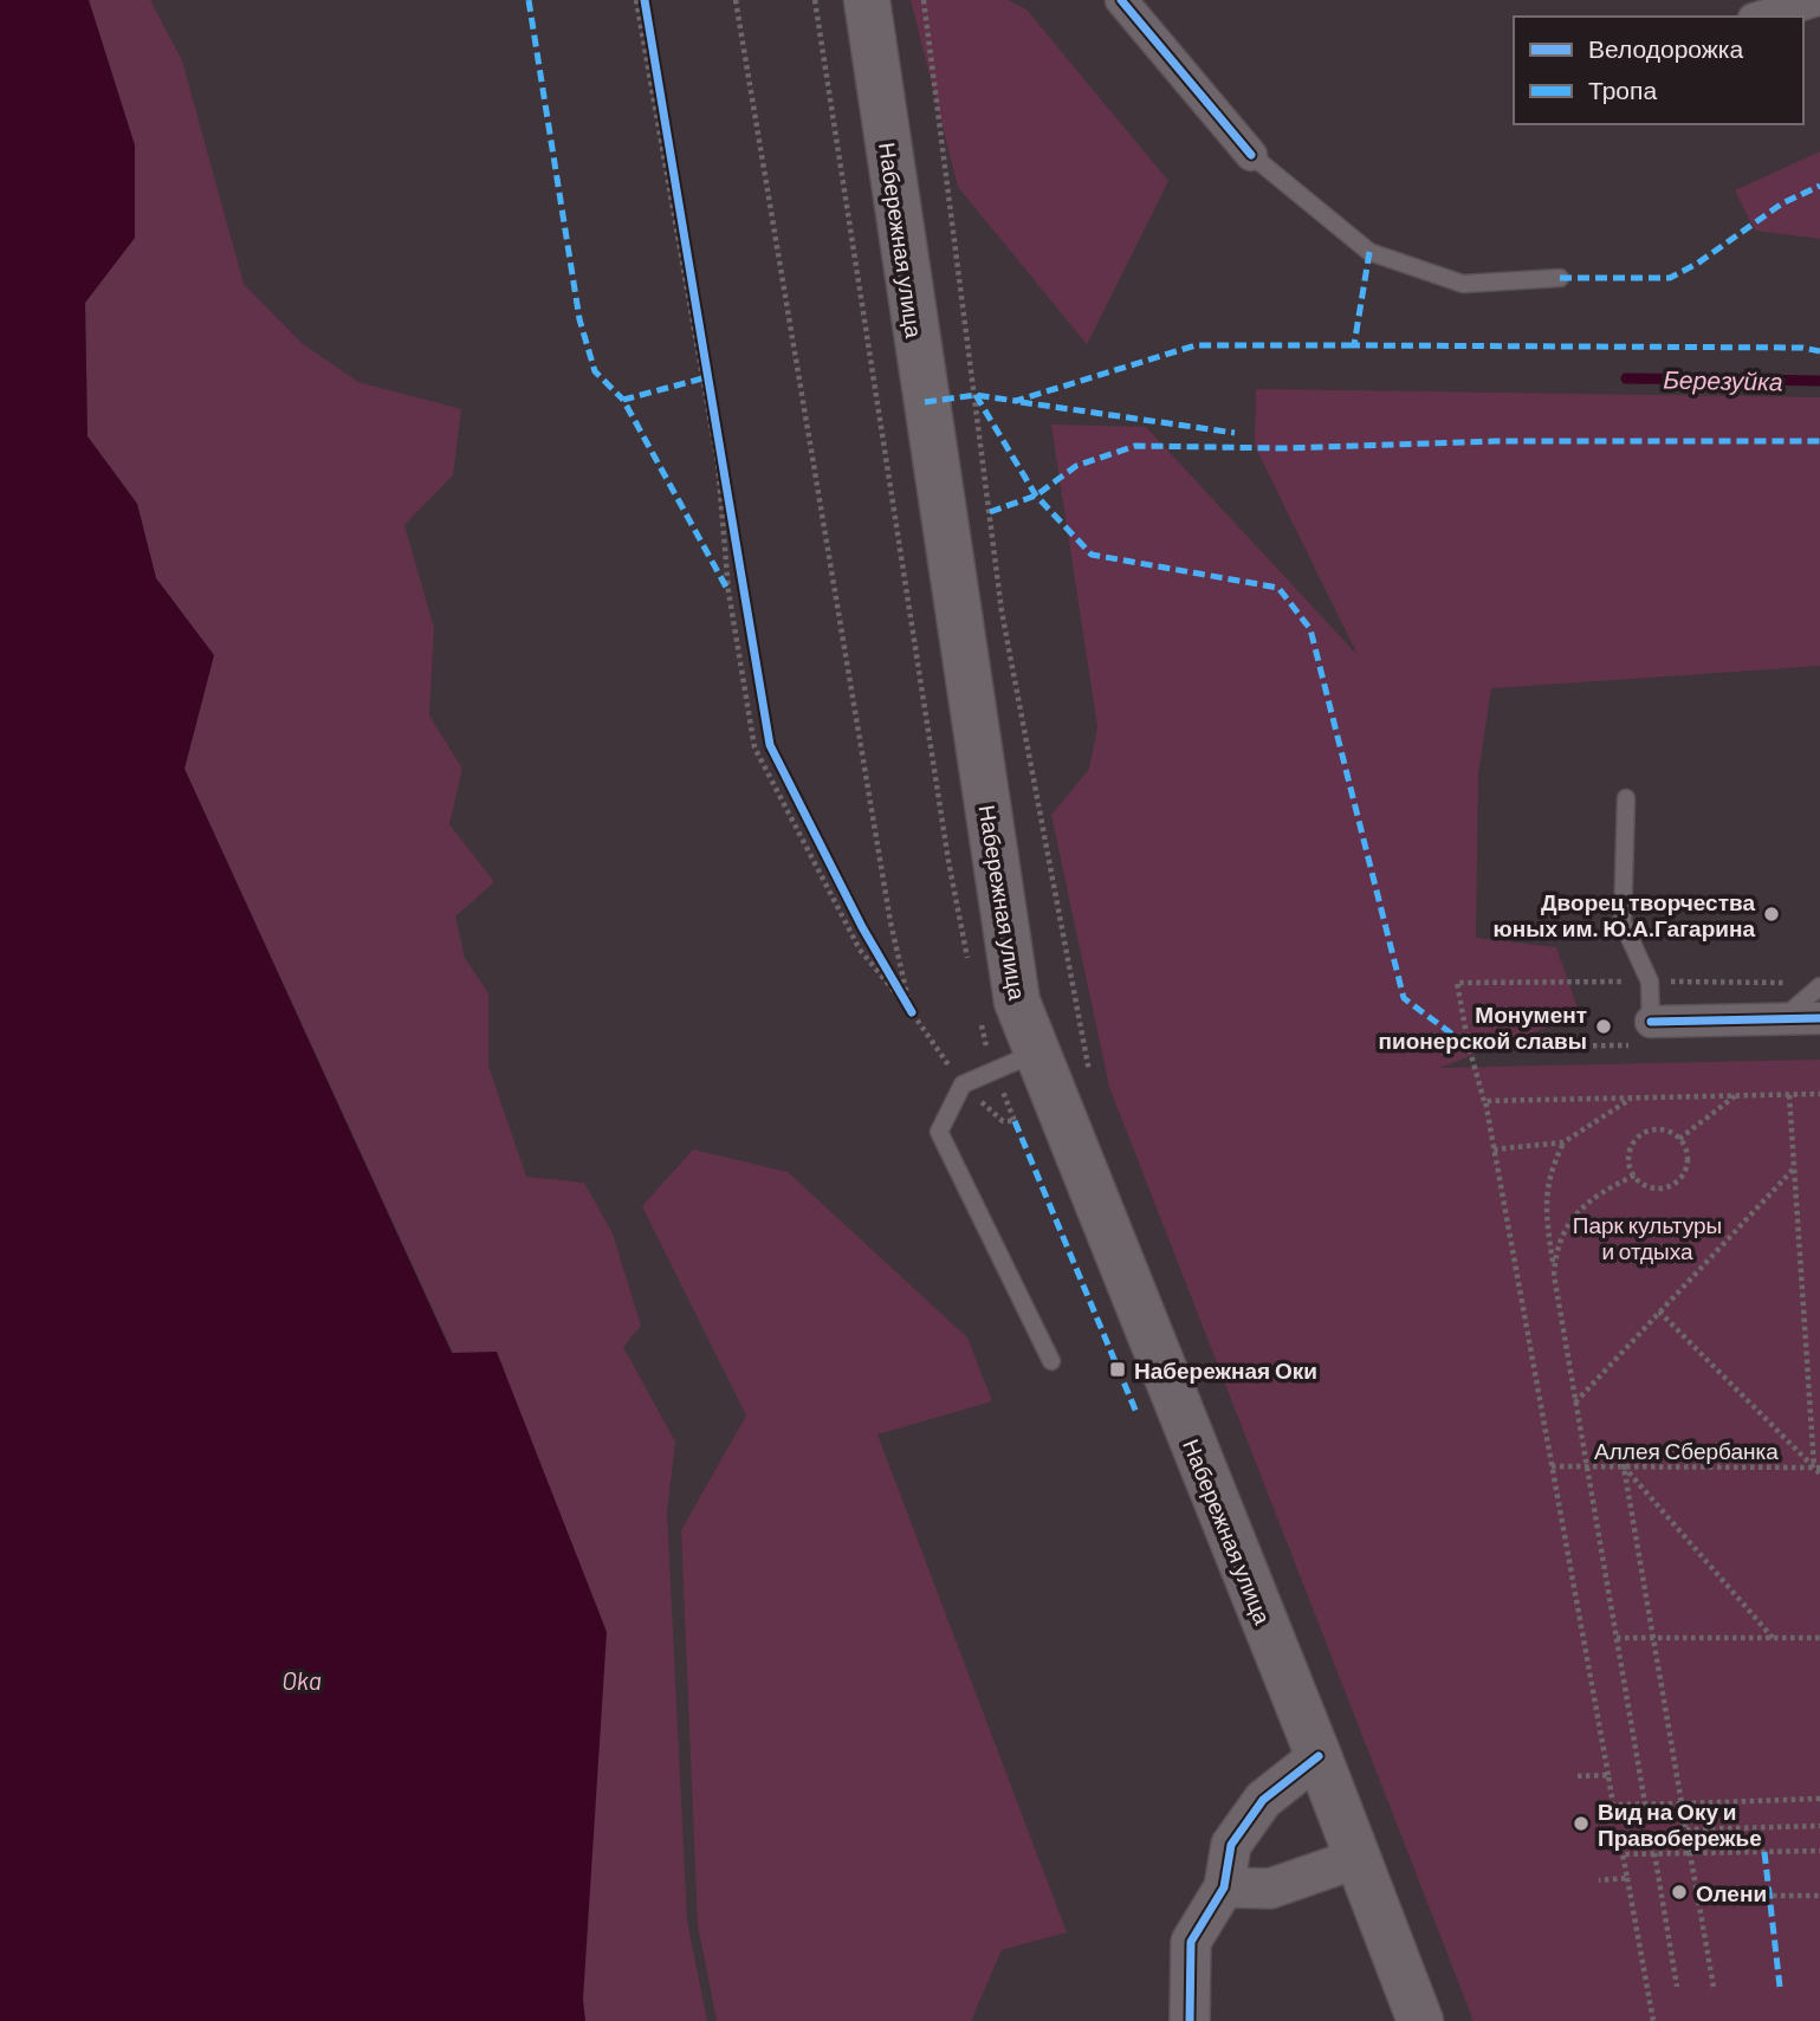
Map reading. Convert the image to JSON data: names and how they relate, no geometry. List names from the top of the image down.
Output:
{
  "streets": {
    "main road": ["Набережная улица"],
    "path": ["Аллея Сбербанка"]
  },
  "water": ["Березуйка", "Oka"],
  "parks": ["Парк культуры и отдыха"],
  "places": {
    "other": [
      "Дворец творчества юных им. Ю.А.Гагарина",
      "Монумент пионерской славы",
      "Вид на Оку и Правобережье",
      "Олени"
    ],
    "transit": ["Набережная Оки"]
  },
  "legend": ["Велодорожка", "Тропа"]
}
